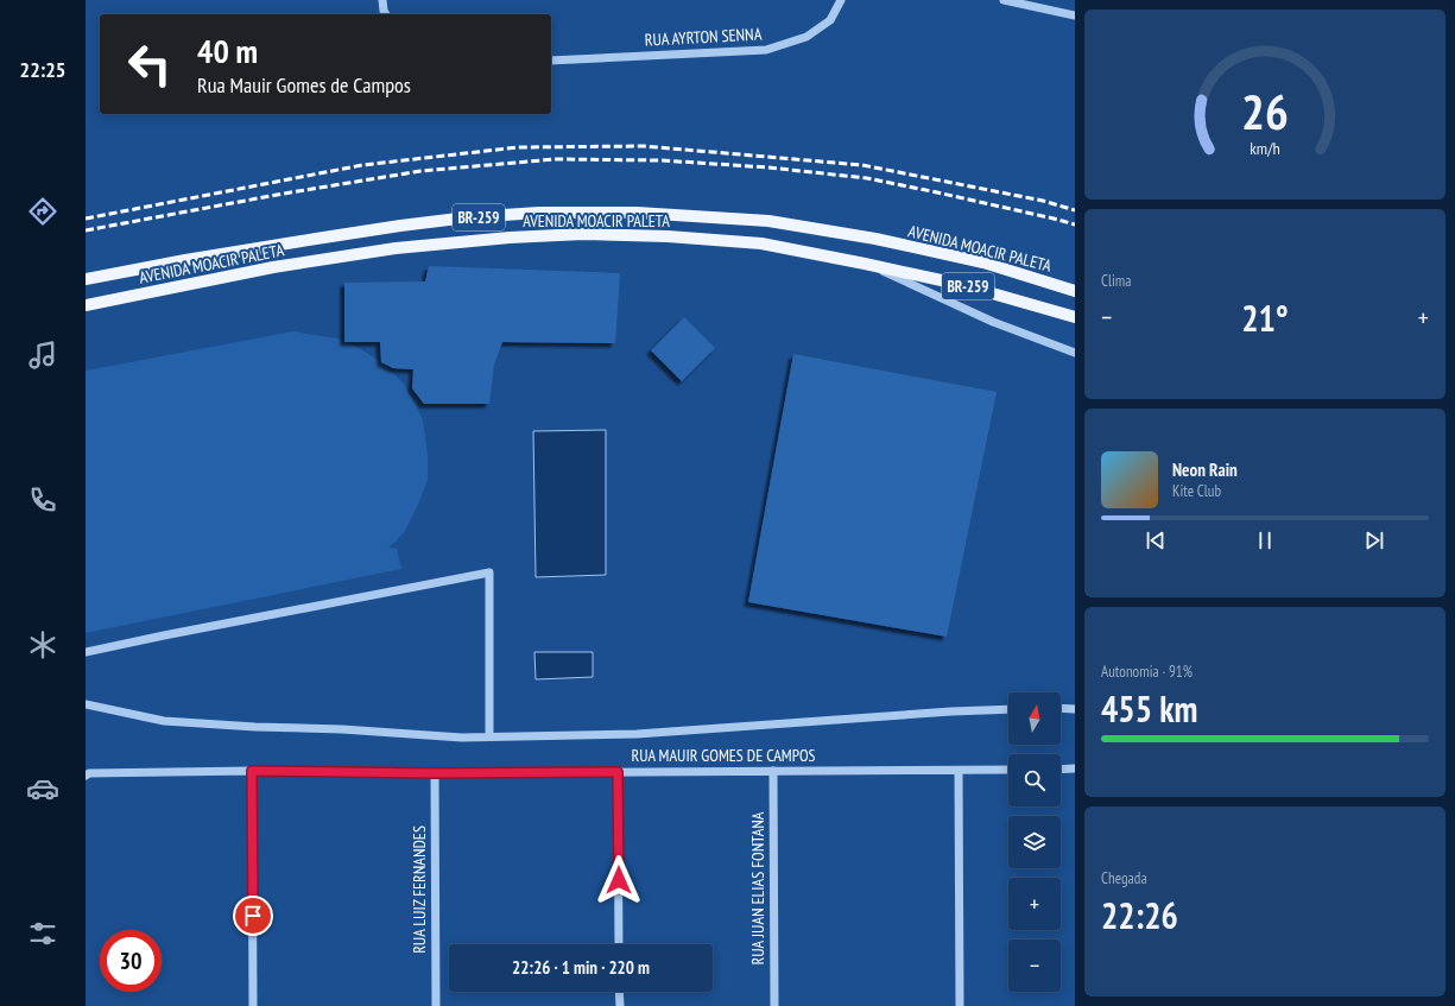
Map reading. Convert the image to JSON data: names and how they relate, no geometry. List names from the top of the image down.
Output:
{
  "streets": {
    "main road": ["BR-259", "AVENIDA MOACIR PALETA"],
    "street": [
      "RUA AYRTON SENNA",
      "RUA MAUIR GOMES DE CAMPOS",
      "RUA JUAN ELIAS FONTANA",
      "RUA LUIZ FERNANDES"
    ]
  },
  "crossings": [
    ["RUA MAUIR GOMES DE CAMPOS", "RUA JUAN ELIAS FONTANA"],
    ["RUA MAUIR GOMES DE CAMPOS", "RUA LUIZ FERNANDES"]
  ],
  "north": "top",
  "page": {
    "tabs": "22:25",
    "turn": ["40 m", "Rua Mauir Gomes de Campos"],
    "tile": [
      "Clima",
      ["Autonomia · 91%", "455 km"],
      ["Chegada", "22:26"]
    ],
    "heat": ["−", "21°", "+"],
    "song": ["Neon Rain", "Kite Club"],
    "map_buttons": ["+", "−"],
    "limit": "30",
    "trip": "22:26 · 1 min · 220 m",
    "gauge": ["26", "km/h"]
  }
}
